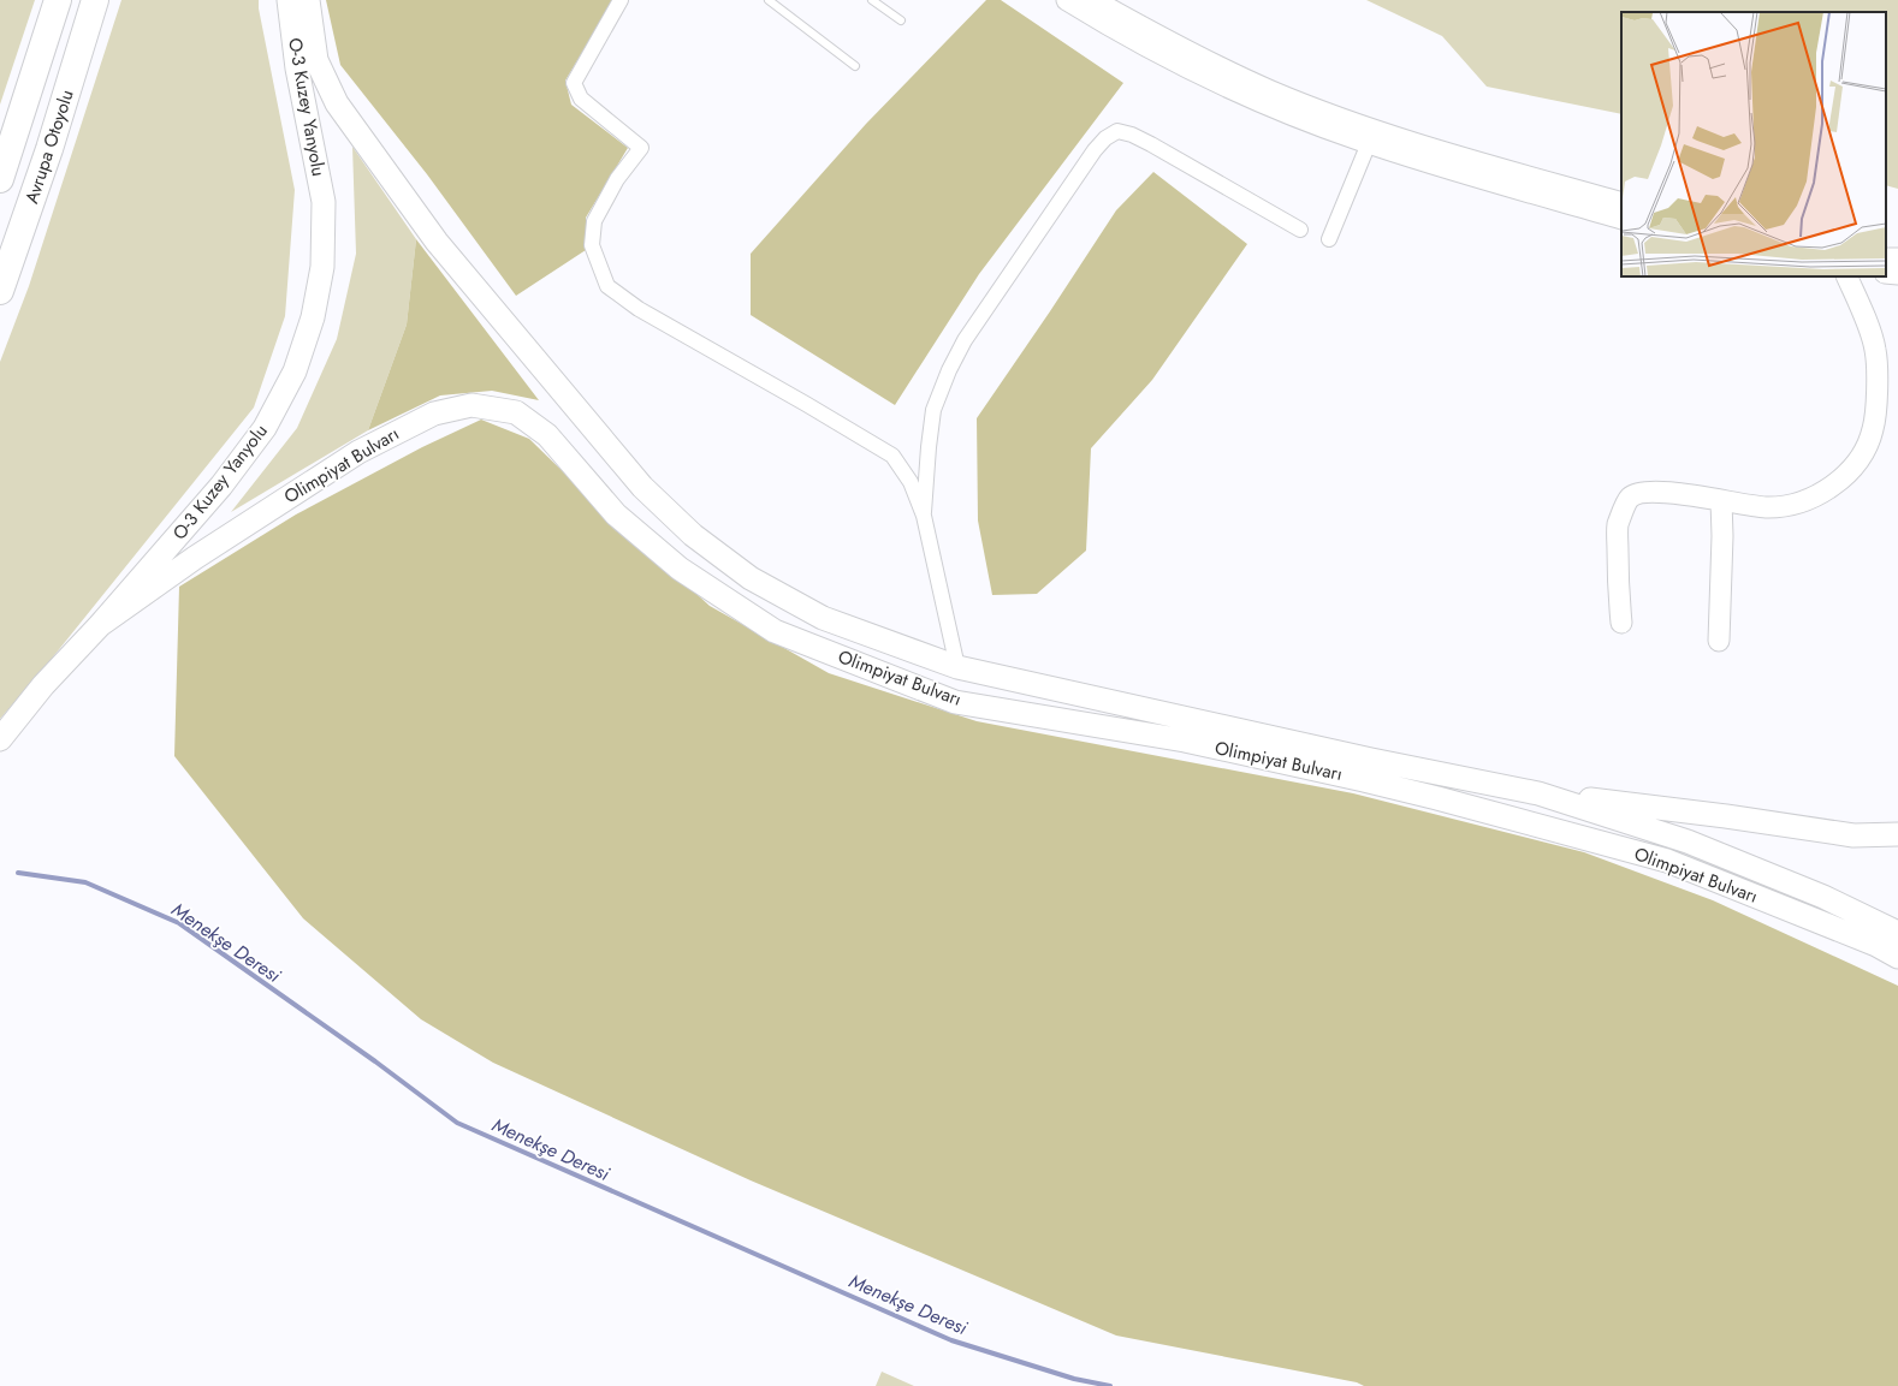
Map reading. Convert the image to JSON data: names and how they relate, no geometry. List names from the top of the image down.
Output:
{
  "streets": {
    "highway": ["Avrupa Otoyolu"],
    "main road": ["O-3 Kuzey Yanyolu", "Olimpiyat Bulvarı"]
  },
  "crossings": [
    ["O-3 Kuzey Yanyolu", "Olimpiyat Bulvarı"]
  ],
  "water": ["Menekşe Deresi"]
}
